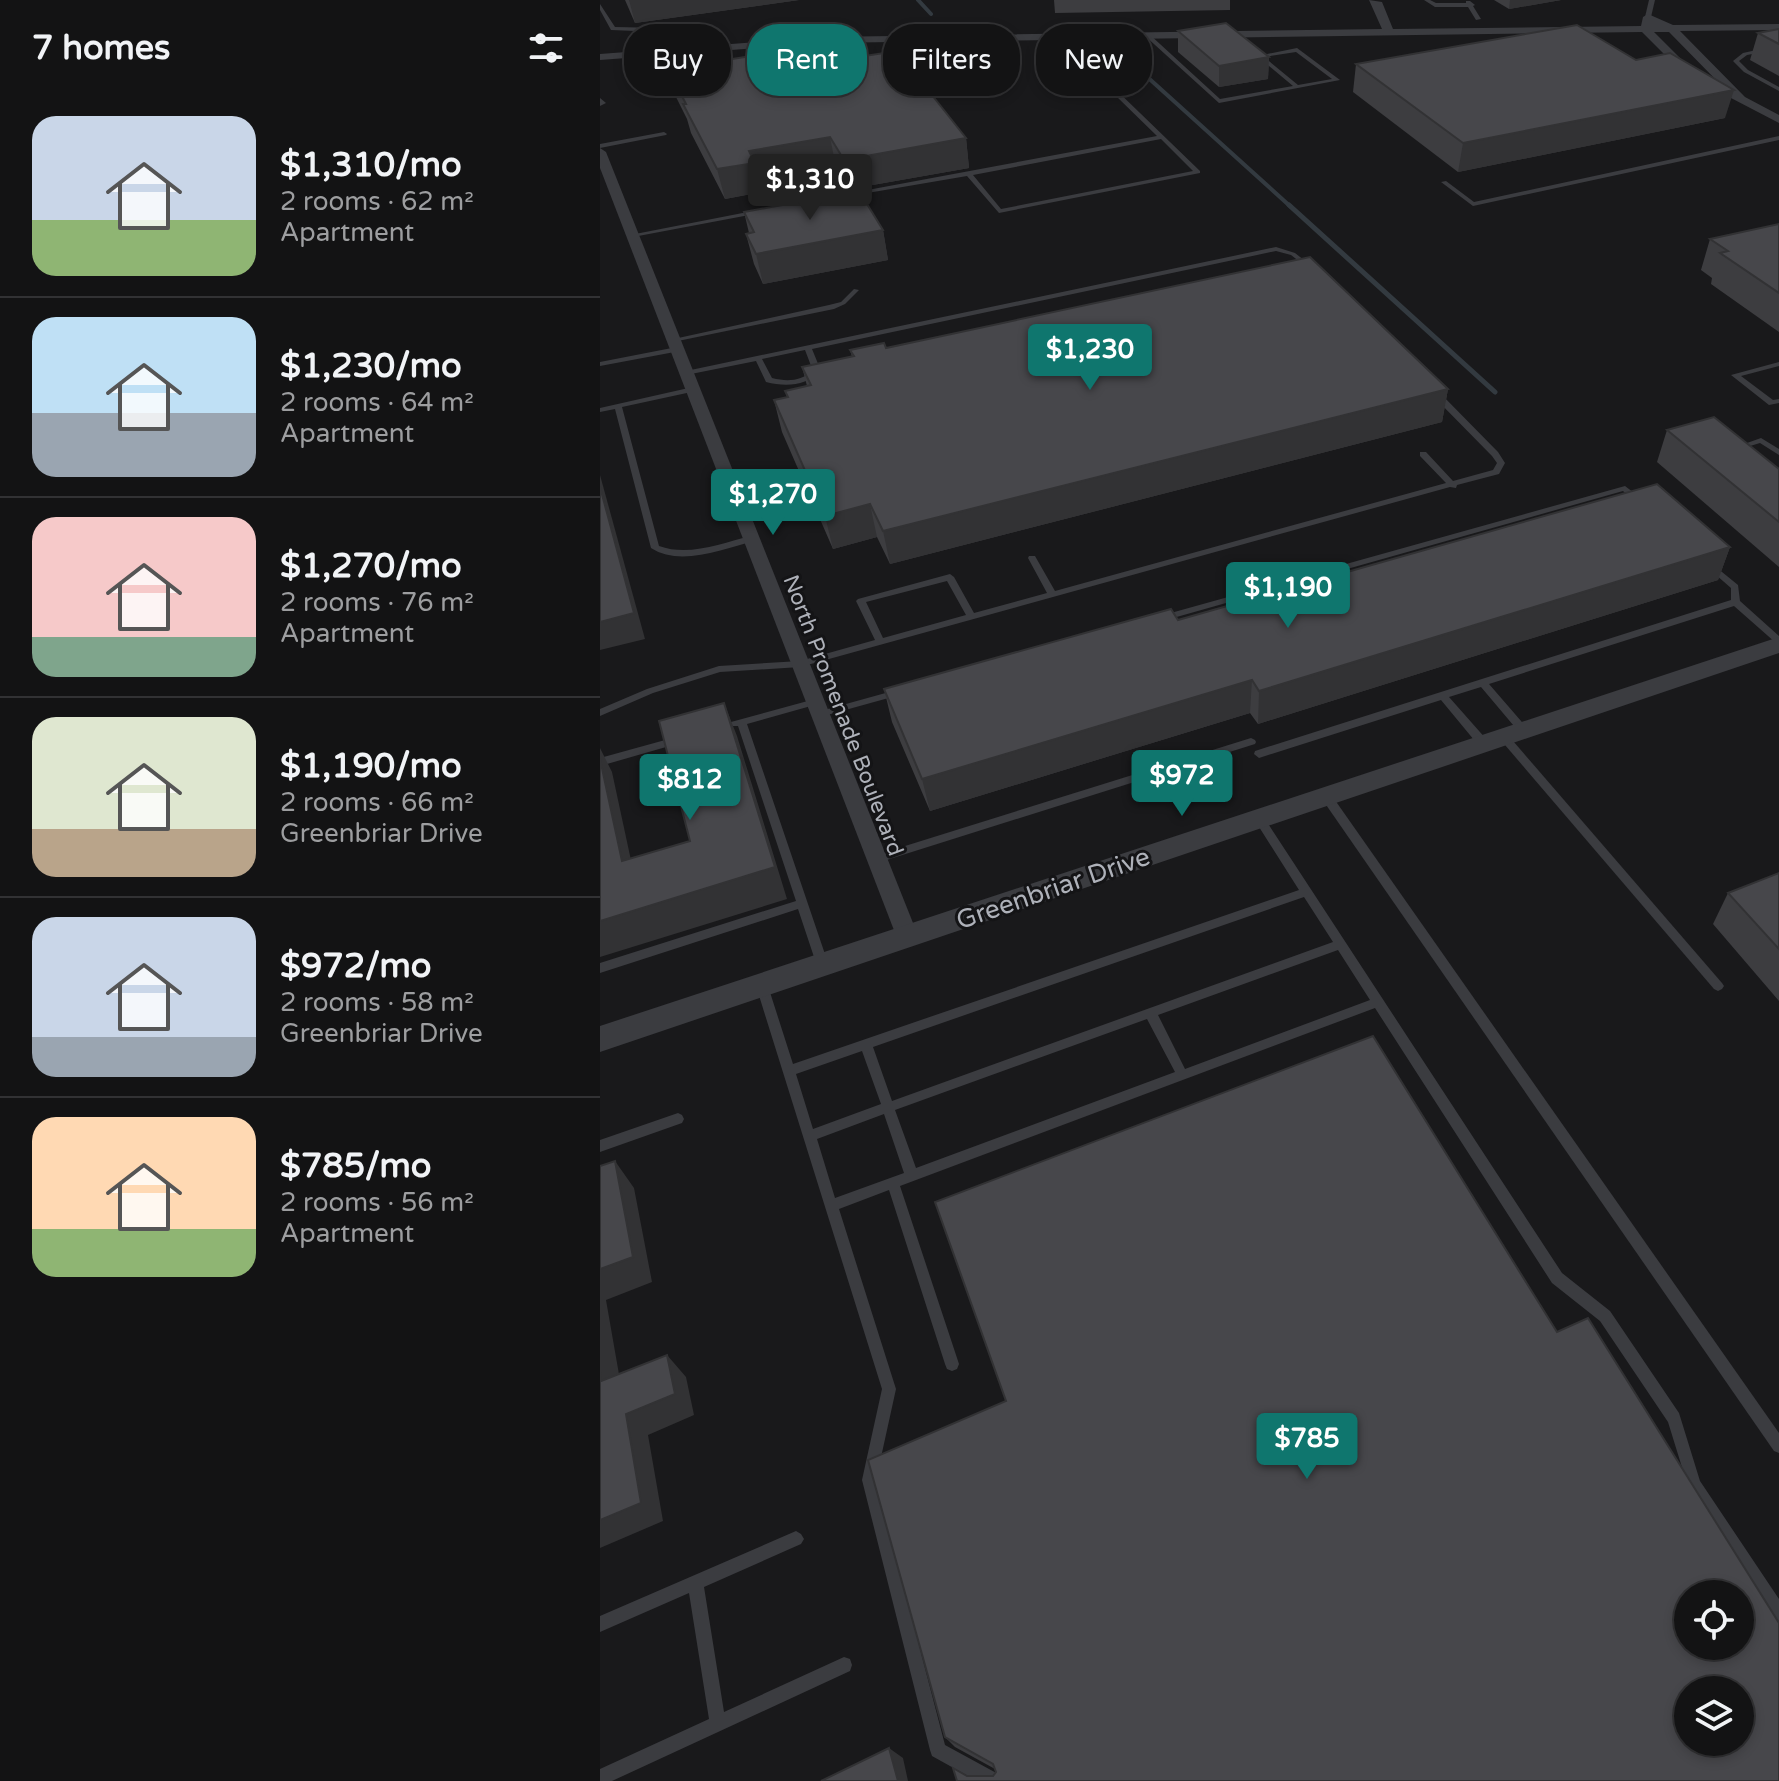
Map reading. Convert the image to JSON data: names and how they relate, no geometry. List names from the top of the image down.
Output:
{
  "streets": {
    "street": ["North Promenade Boulevard", "Greenbriar Drive"]
  },
  "crossings": [
    ["North Promenade Boulevard", "Greenbriar Drive"]
  ],
  "page": {
    "heading": "7 homes",
    "chip": [
      "Buy",
      "Rent",
      "Filters",
      "New"
    ],
    "list": [
      {
        "name": "$1,310/mo",
        "note": "2 rooms · 62 m² · Apartment"
      },
      {
        "name": "$1,230/mo",
        "note": "2 rooms · 64 m² · Apartment"
      },
      {
        "name": "$1,270/mo",
        "note": "2 rooms · 76 m² · Apartment"
      },
      {
        "name": "$1,190/mo",
        "note": "2 rooms · 66 m² · Greenbriar Drive"
      },
      {
        "name": "$972/mo",
        "note": "2 rooms · 58 m² · Greenbriar Drive"
      },
      {
        "name": "$785/mo",
        "note": "2 rooms · 56 m² · Apartment"
      }
    ],
    "price": [
      "$1,310",
      "$1,230",
      "$1,270",
      "$1,190",
      "$972",
      "$812",
      "$785"
    ]
  }
}
